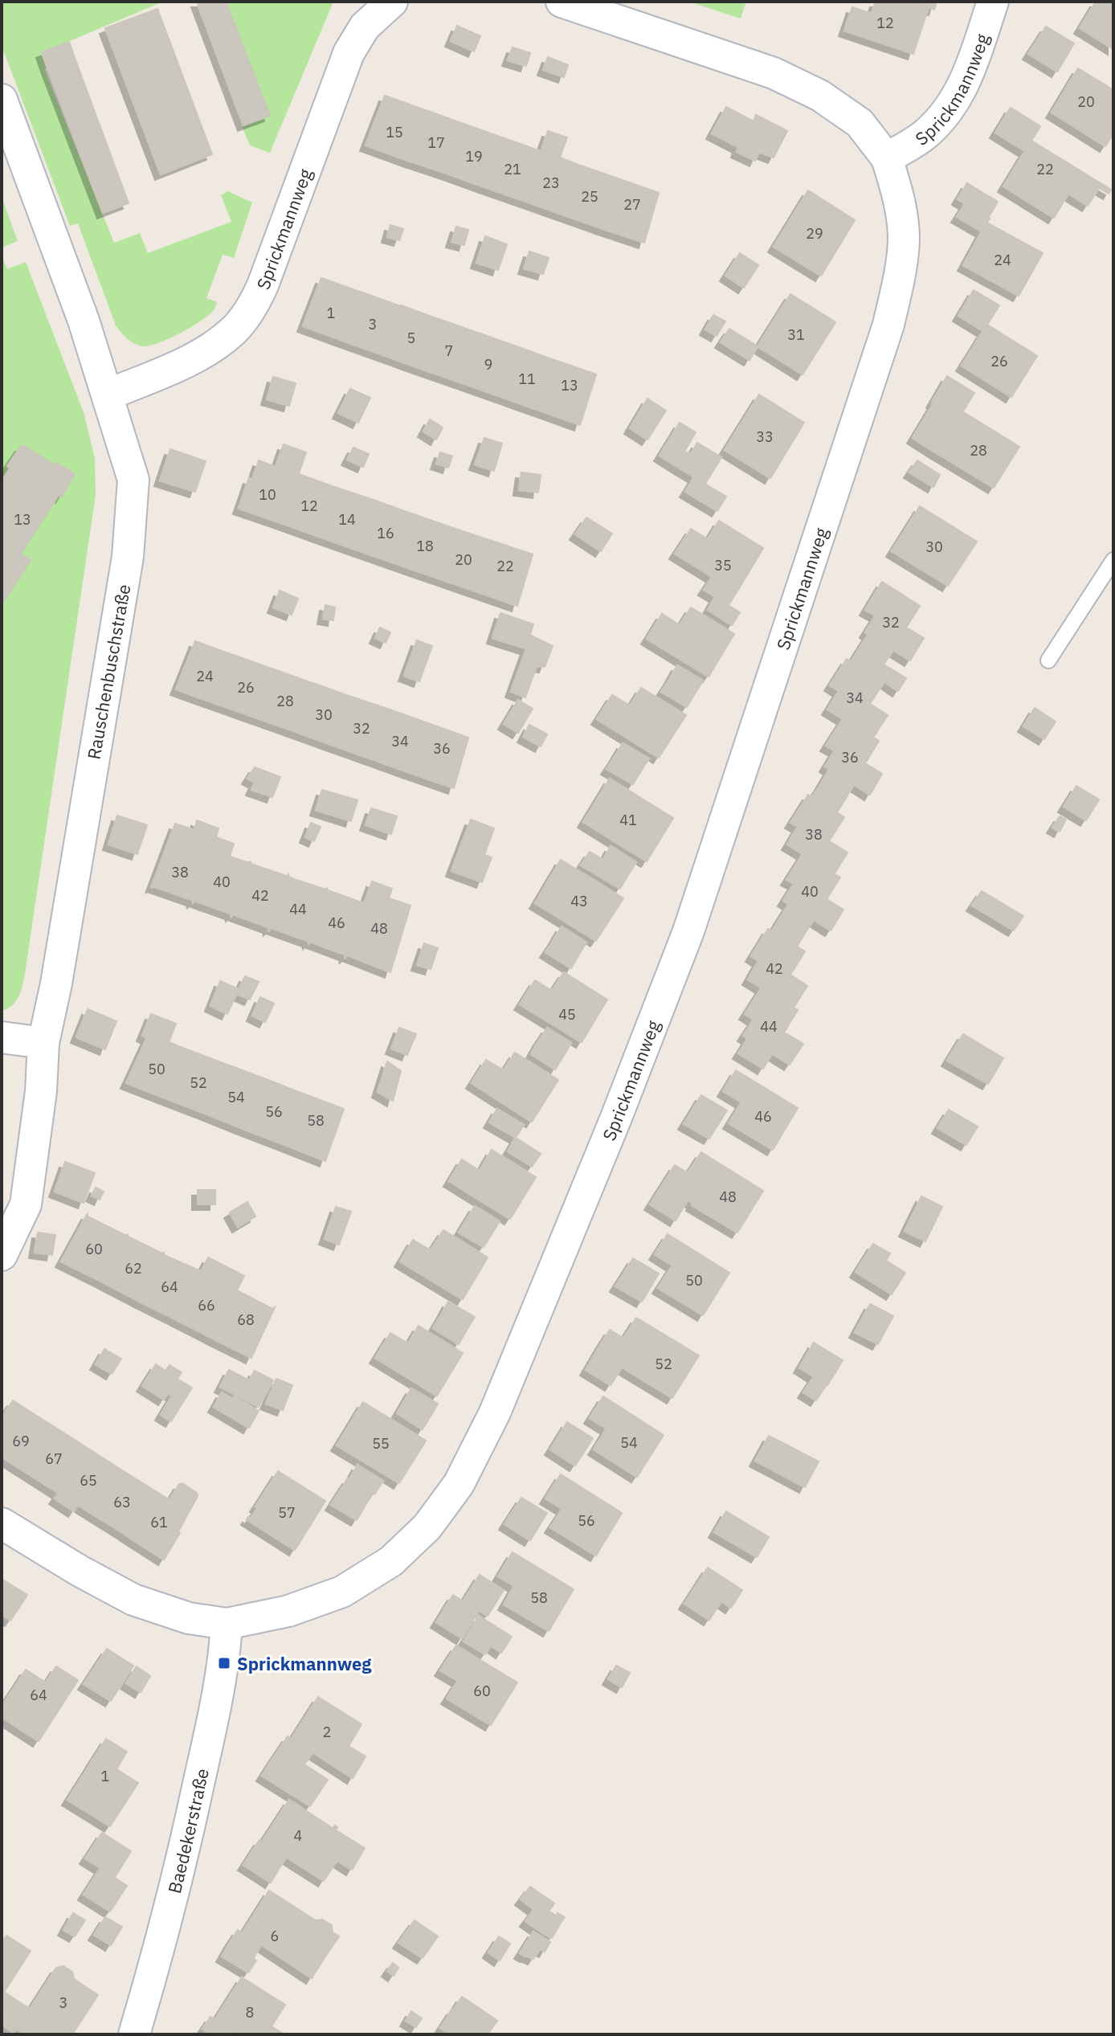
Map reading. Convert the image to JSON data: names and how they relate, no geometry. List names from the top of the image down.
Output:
{
  "streets": {
    "street": ["Sprickmannweg", "Rauschenbuschstraße", "Baedekerstraße"]
  },
  "crossings": [
    ["Sprickmannweg", "Rauschenbuschstraße"],
    ["Sprickmannweg", "Baedekerstraße"]
  ],
  "places": {
    "transit": ["Sprickmannweg"]
  },
  "house_numbers": [
    "12",
    "20",
    "15",
    "17",
    "19",
    "21",
    "22",
    "23",
    "25",
    "27",
    "29",
    "24",
    "1",
    "3",
    "31",
    "5",
    "7",
    "26",
    "9",
    "11",
    "13",
    "33",
    "28",
    "10",
    "12",
    "13",
    "14",
    "16",
    "18",
    "30",
    "20",
    "35",
    "22",
    "32",
    "24",
    "26",
    "34",
    "28",
    "30",
    "32",
    "34",
    "36",
    "36",
    "41",
    "38",
    "38",
    "40",
    "40",
    "42",
    "43",
    "44",
    "46",
    "48",
    "42",
    "45",
    "44",
    "50",
    "52",
    "54",
    "56",
    "46",
    "58",
    "48",
    "60",
    "62",
    "50",
    "64",
    "66",
    "68",
    "52",
    "69",
    "54",
    "55",
    "67",
    "65",
    "63",
    "57",
    "56",
    "61",
    "58",
    "60",
    "64",
    "2",
    "1",
    "4",
    "6",
    "3",
    "8"
  ]
}
